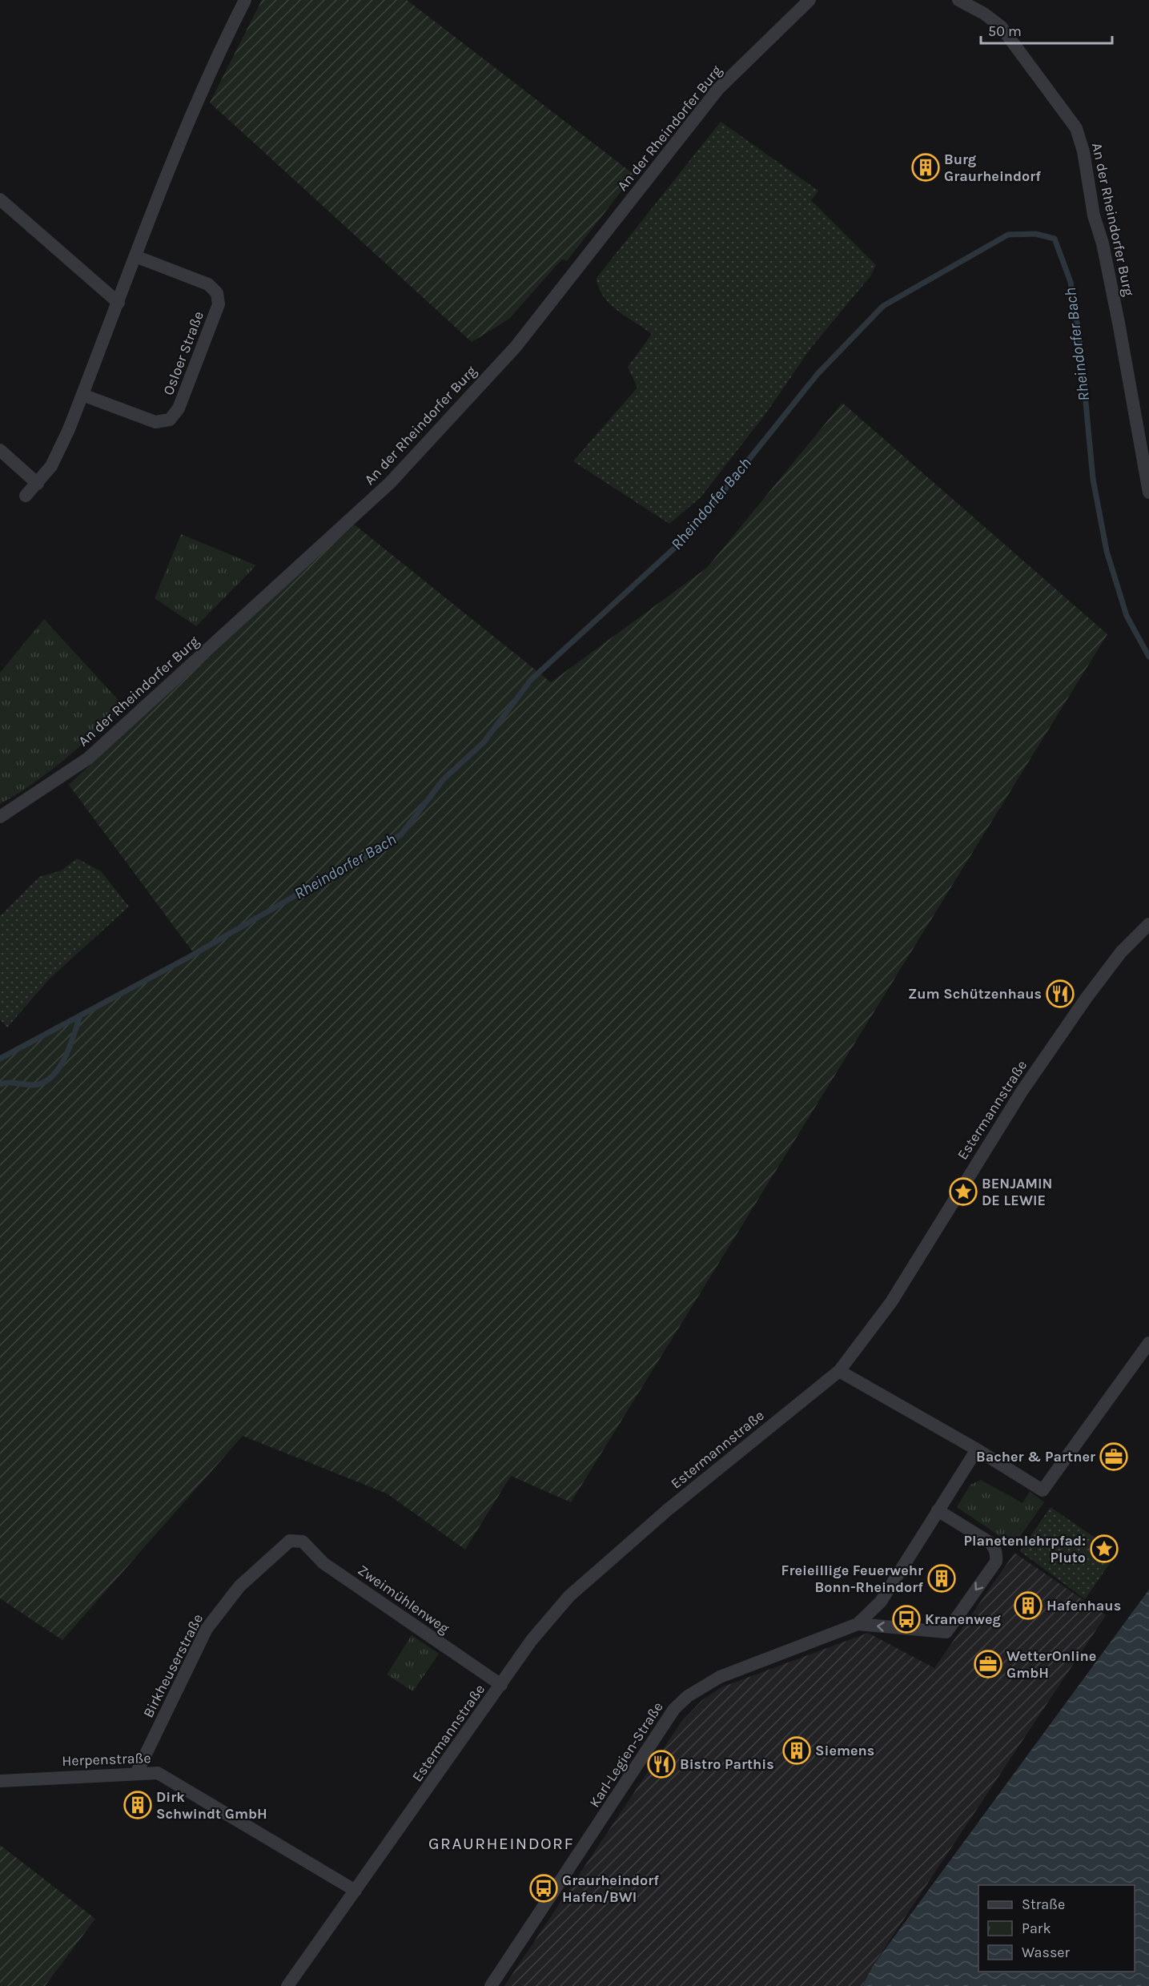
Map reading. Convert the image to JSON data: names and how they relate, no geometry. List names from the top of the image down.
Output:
{
  "streets": {
    "street": [
      "An der Rheindorfer Burg",
      "Osloer Straße",
      "Estermannstraße",
      "Zweimühlenweg",
      "Birkheuserstraße",
      "Karl-Legien-Straße",
      "Herpenstraße"
    ]
  },
  "crossings": [
    ["Estermannstraße", "Zweimühlenweg"],
    ["Estermannstraße", "Herpenstraße"],
    ["Zweimühlenweg", "Birkheuserstraße"],
    ["Birkheuserstraße", "Herpenstraße"]
  ],
  "districts": ["GRAURHEINDORF"],
  "water": ["Rheindorfer Bach"],
  "places": {
    "building": [
      "Burg Graurheindorf",
      "Freieillige Feuerwehr Bonn-Rheindorf",
      "Hafenhaus",
      "Siemens",
      "Dirk Schwindt GmbH"
    ],
    "restaurant": ["Zum Schützenhaus", "Bistro Parthis"],
    "place": ["BENJAMIN DE LEWIE", "Planetenlehrpfad: Pluto"],
    "office": ["Bacher & Partner", "WetterOnline GmbH"],
    "bus stop": ["Kranenweg", "Graurheindorf Hafen/BWI"]
  },
  "legend": ["Straße", "Park", "Wasser"],
  "scale_bar": "50 m"
}
